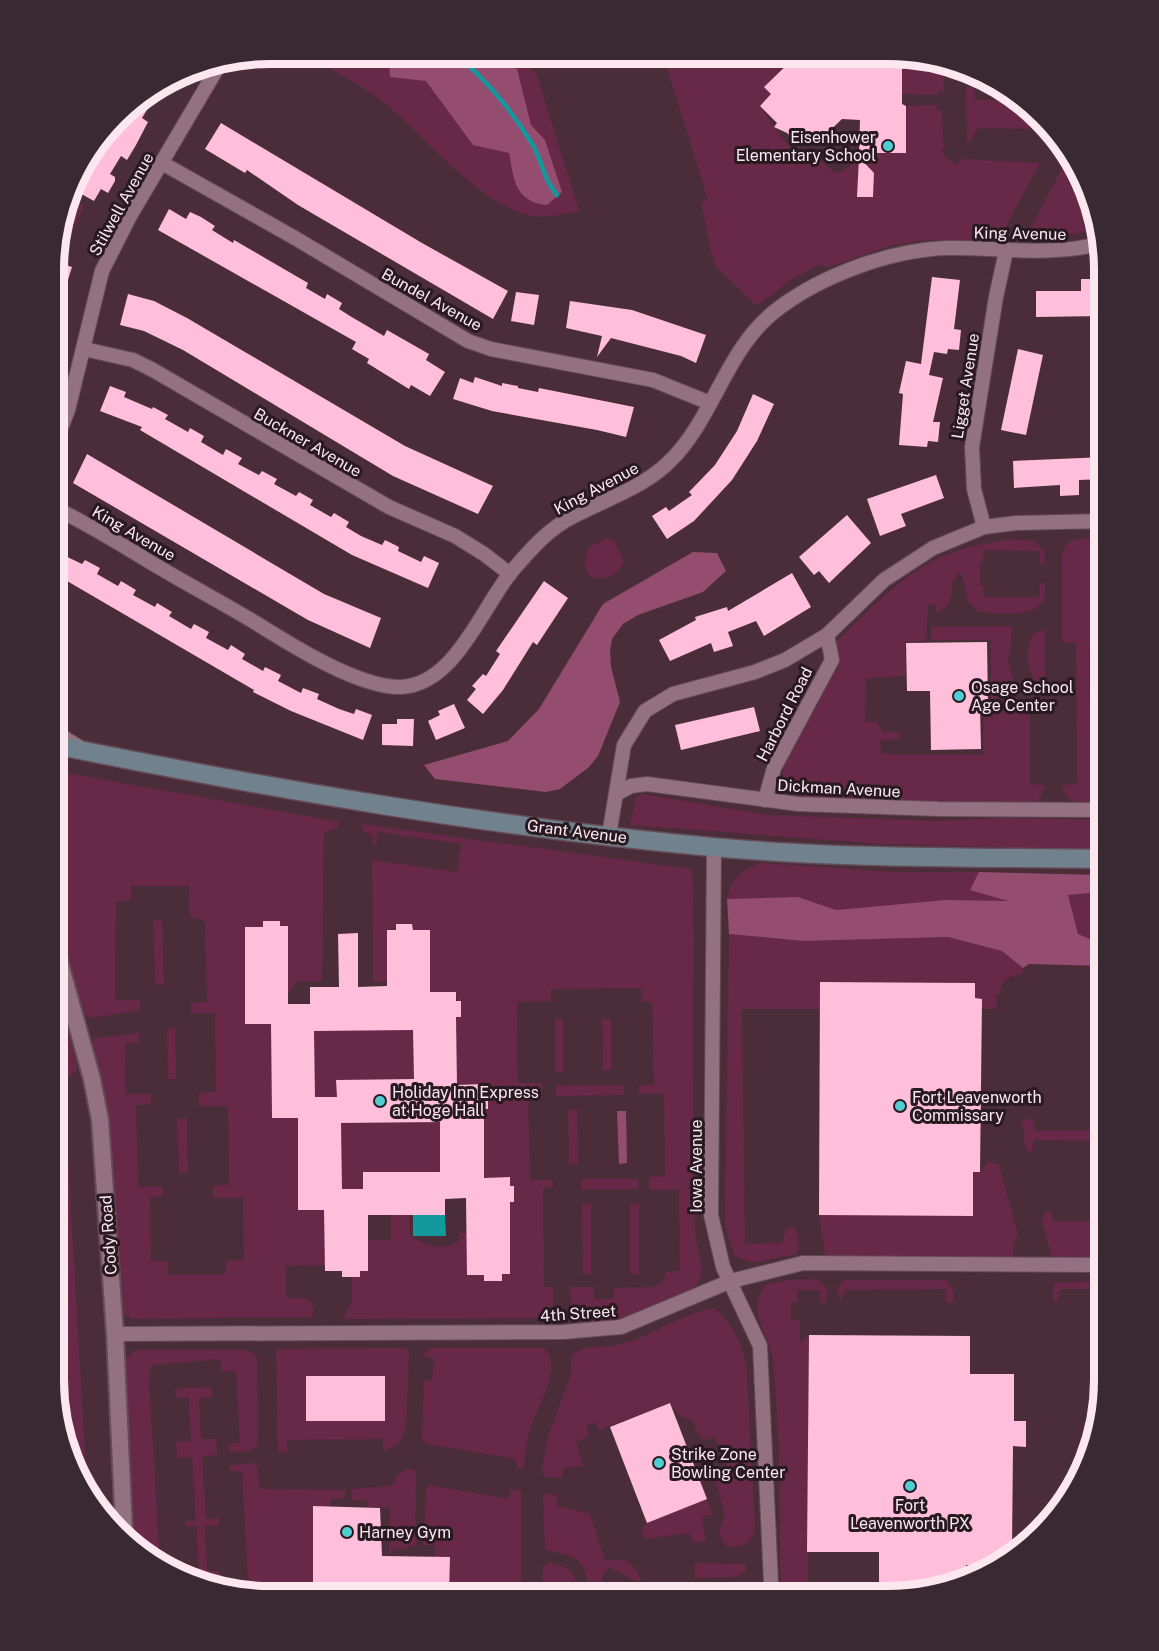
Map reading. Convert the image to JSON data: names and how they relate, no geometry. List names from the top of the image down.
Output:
{
  "streets": {
    "main road": ["Grant Avenue"],
    "street": [
      "Stilwell Avenue",
      "King Avenue",
      "Bundel Avenue",
      "Ligget Avenue",
      "Buckner Avenue",
      "Harbord Road",
      "Dickman Avenue",
      "Iowa Avenue",
      "Cody Road",
      "4th Street"
    ]
  },
  "crossings": [
    ["Stilwell Avenue", "Bundel Avenue"],
    ["Stilwell Avenue", "Buckner Avenue"],
    ["King Avenue", "Bundel Avenue"],
    ["King Avenue", "Ligget Avenue"],
    ["King Avenue", "Buckner Avenue"],
    ["Harbord Road", "Dickman Avenue"],
    ["Grant Avenue", "Iowa Avenue"],
    ["Iowa Avenue", "4th Street"],
    ["Cody Road", "4th Street"]
  ],
  "places": [
    "Eisenhower Elementary School",
    "Osage School Age Center",
    "Holiday Inn Express at Hoge Hall",
    "Fort Leavenworth Commissary",
    "Strike Zone Bowling Center",
    "Fort Leavenworth PX",
    "Harney Gym"
  ]
}
